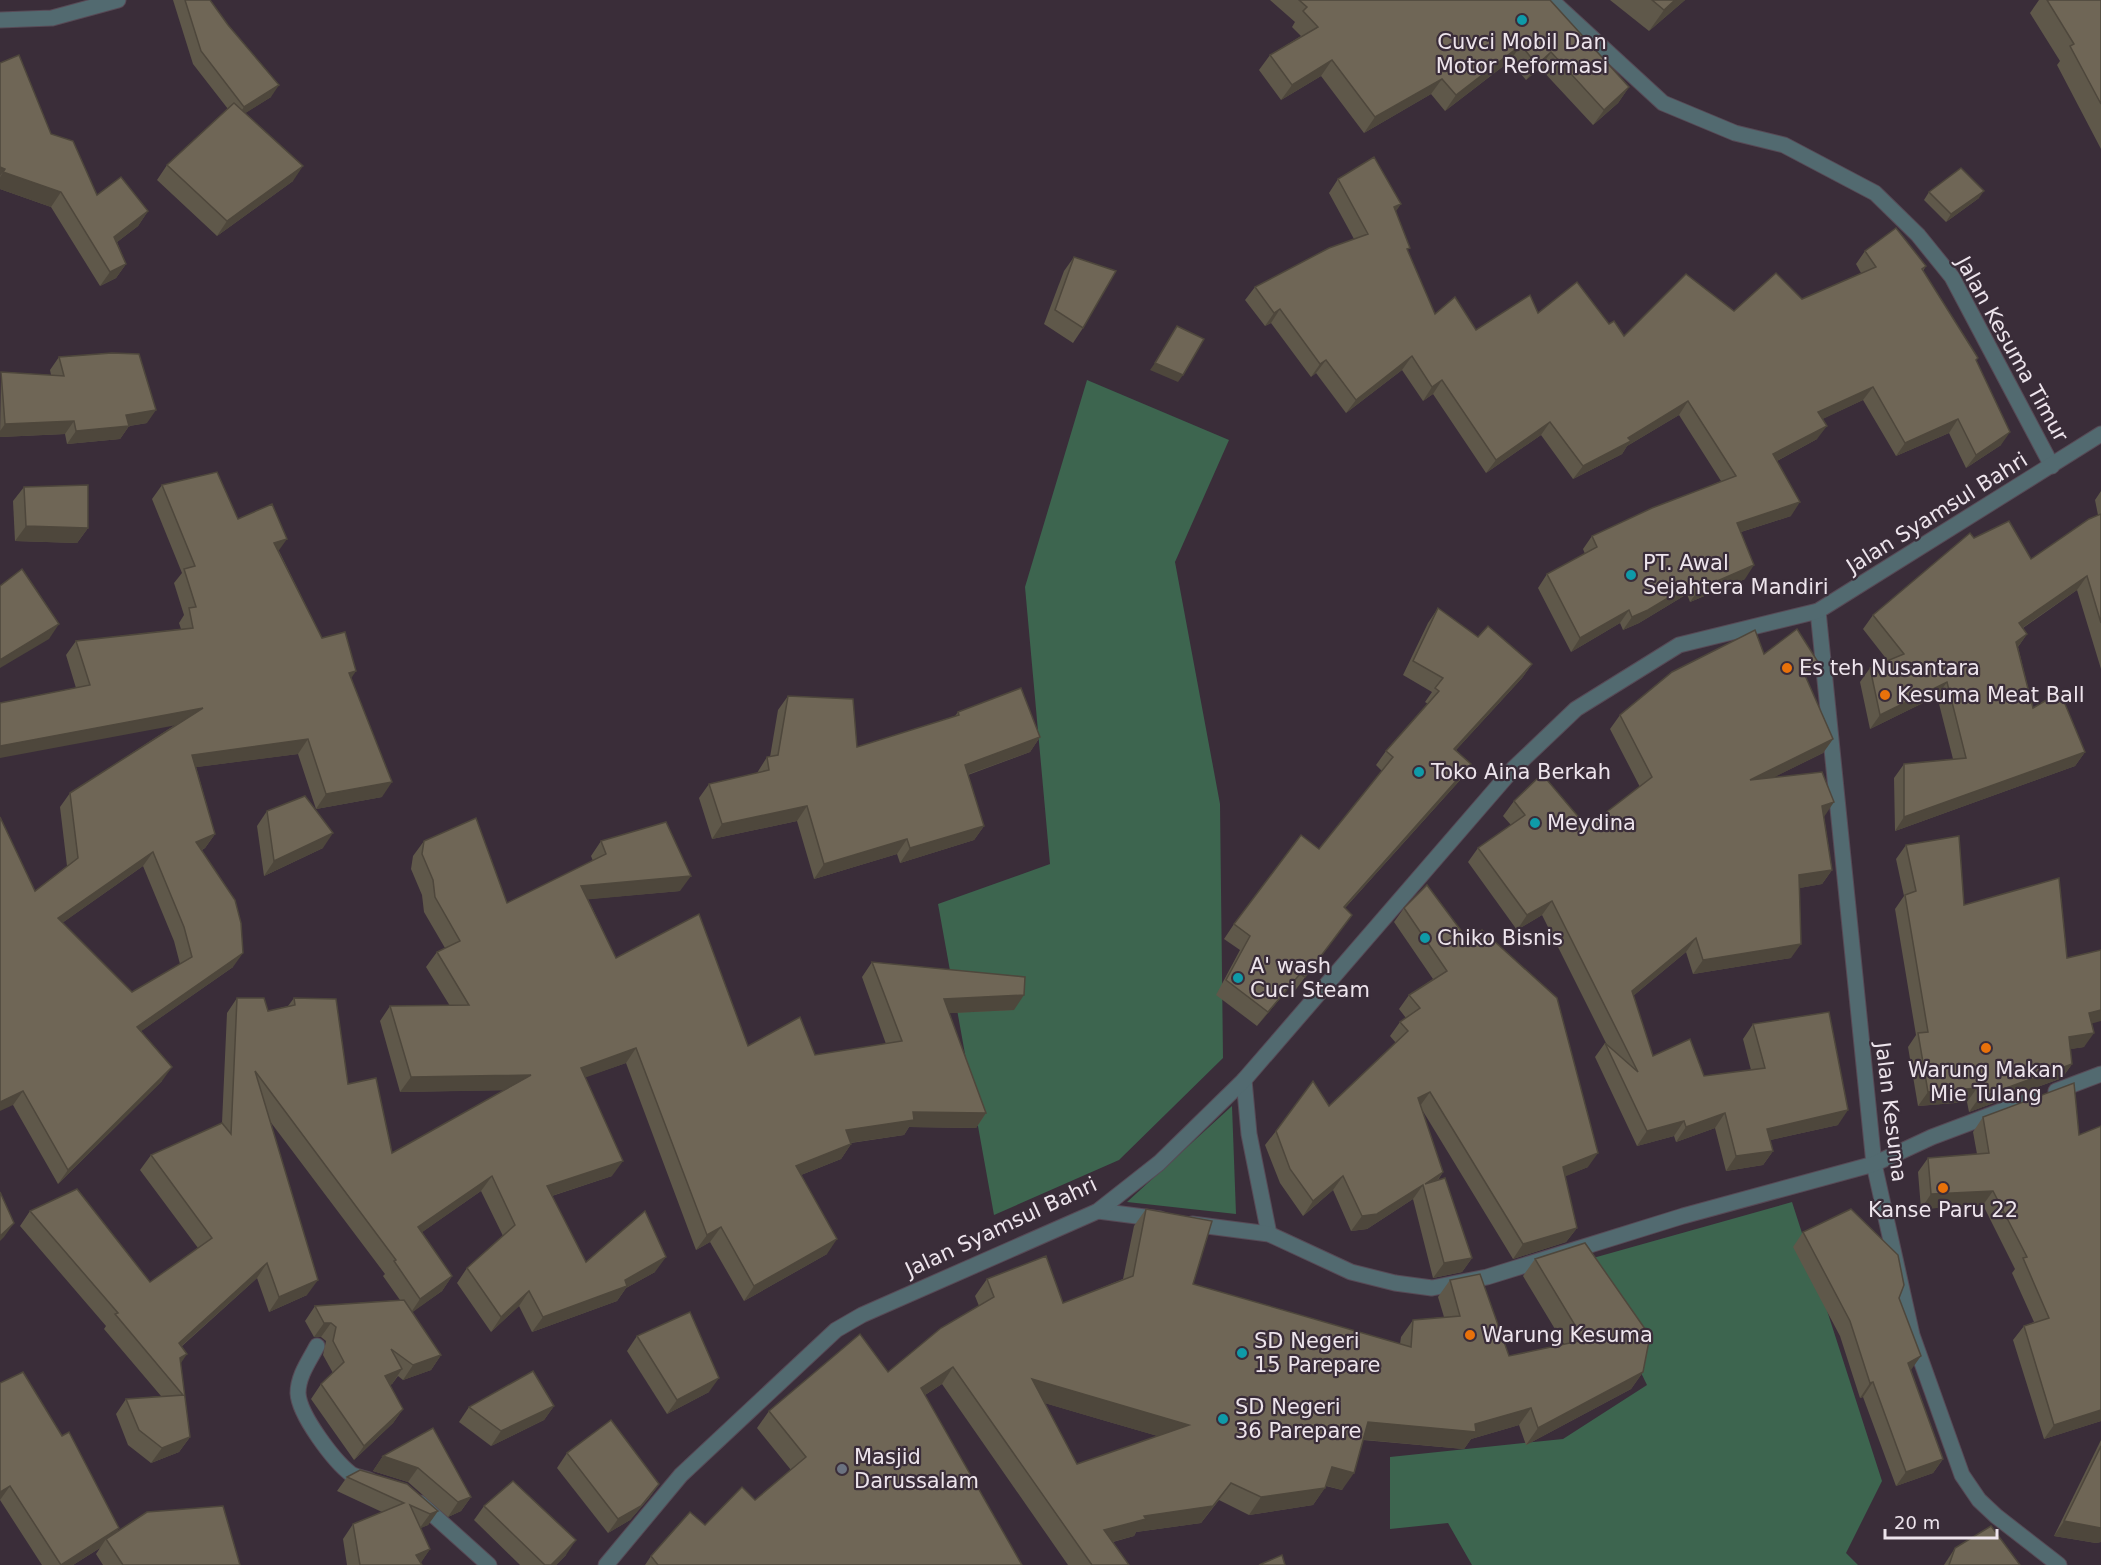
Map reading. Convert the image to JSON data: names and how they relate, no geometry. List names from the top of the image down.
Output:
{
  "streets": {
    "street": ["Jalan Kesuma Timur", "Jalan Syamsul Bahri", "Jalan Kesuma"]
  },
  "crossings": [
    ["Jalan Kesuma Timur", "Jalan Syamsul Bahri"],
    ["Jalan Syamsul Bahri", "Jalan Kesuma"]
  ],
  "places": [
    "Cuvci Mobil Dan Motor Reformasi",
    "PT. Awal Sejahtera Mandiri",
    "Es teh Nusantara",
    "Kesuma Meat Ball",
    "Toko Aina Berkah",
    "Meydina",
    "Chiko Bisnis",
    "A' wash Cuci Steam",
    "Warung Makan Mie Tulang",
    "Kanse Paru 22",
    "Warung Kesuma",
    "SD Negeri 15 Parepare",
    "SD Negeri 36 Parepare",
    "Masjid Darussalam"
  ],
  "scale_bar": "20 m"
}
